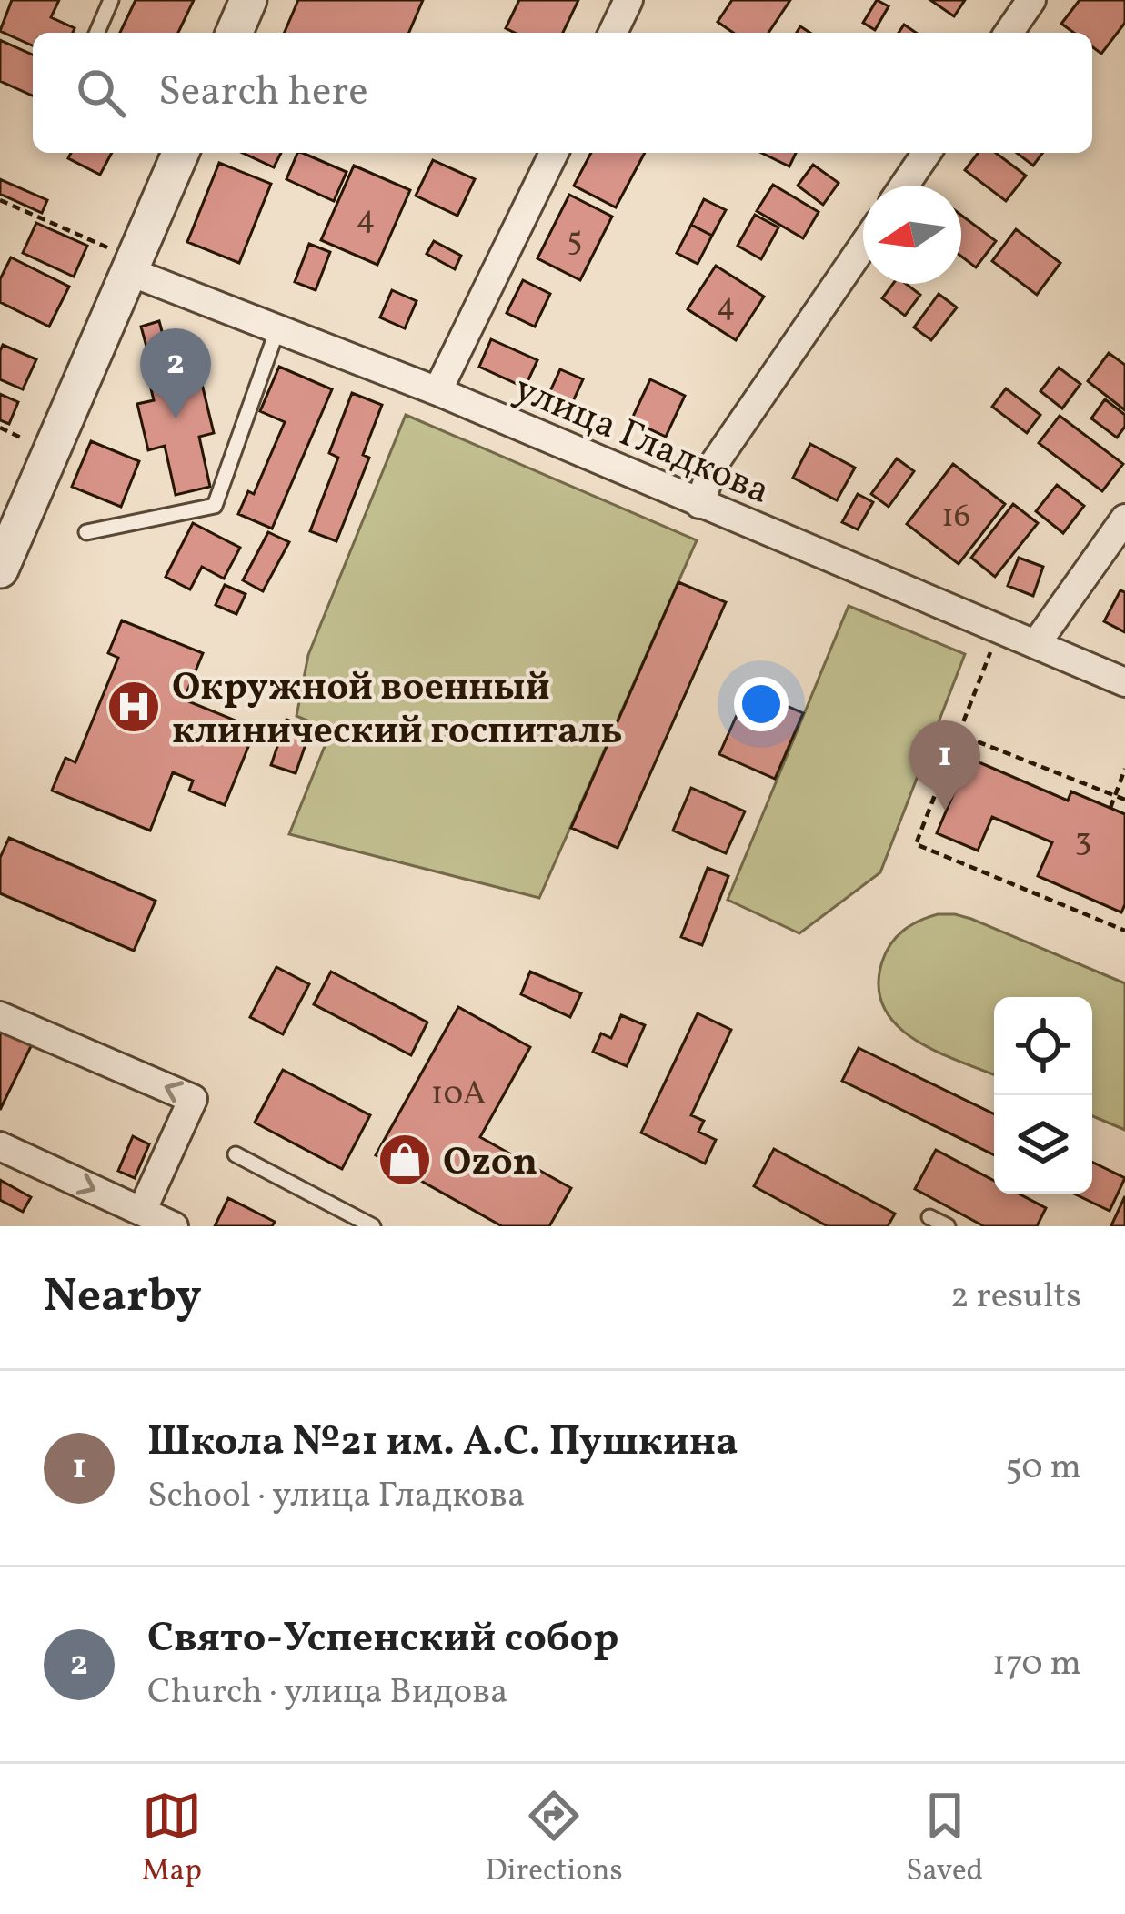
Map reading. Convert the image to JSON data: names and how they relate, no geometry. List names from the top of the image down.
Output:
{
  "streets": {
    "street": ["улица Гладкова"]
  },
  "places": {
    "hospital": ["Окружной военный клинический госпиталь"],
    "shop": ["Ozon"]
  },
  "house_numbers": [
    "4",
    "5",
    "4",
    "16",
    "3",
    "10А"
  ],
  "north": "left",
  "page": {
    "search": "Search here",
    "pins": ["2", "1"],
    "heading": ["Nearby", "2 results"],
    "list": [
      {
        "mark": "1",
        "name": "Школа №21 им. А.С. Пушкина",
        "note": "School · улица Гладкова",
        "value": "50 m"
      },
      {
        "mark": "2",
        "name": "Свято-Успенский собор",
        "note": "Church · улица Видова",
        "value": "170 m"
      }
    ],
    "nav": ["Map", "Directions", "Saved"]
  }
}
